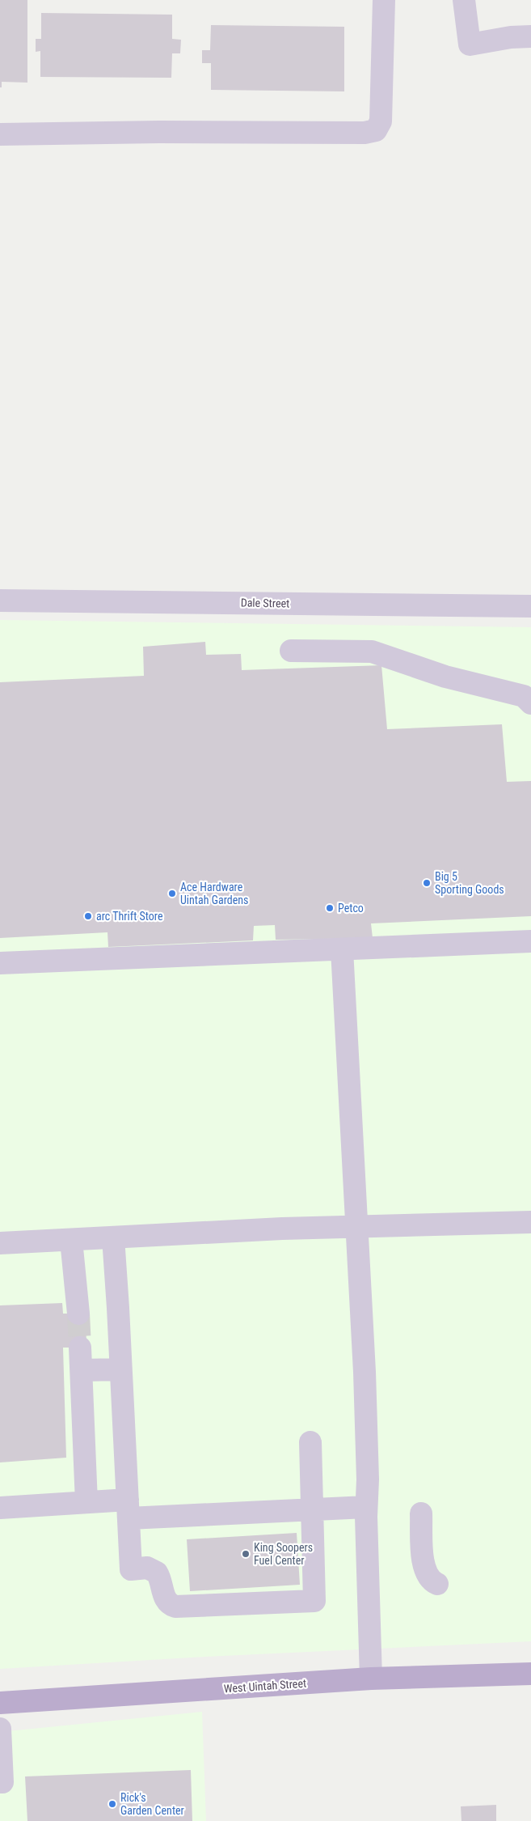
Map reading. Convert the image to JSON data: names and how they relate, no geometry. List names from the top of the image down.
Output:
{
  "streets": {
    "main road": ["West Uintah Street"],
    "street": ["Dale Street"]
  },
  "places": [
    "Big 5 Sporting Goods",
    "Ace Hardware Uintah Gardens",
    "Petco",
    "arc Thrift Store",
    "King Soopers Fuel Center",
    "Rick's Garden Center"
  ]
}
